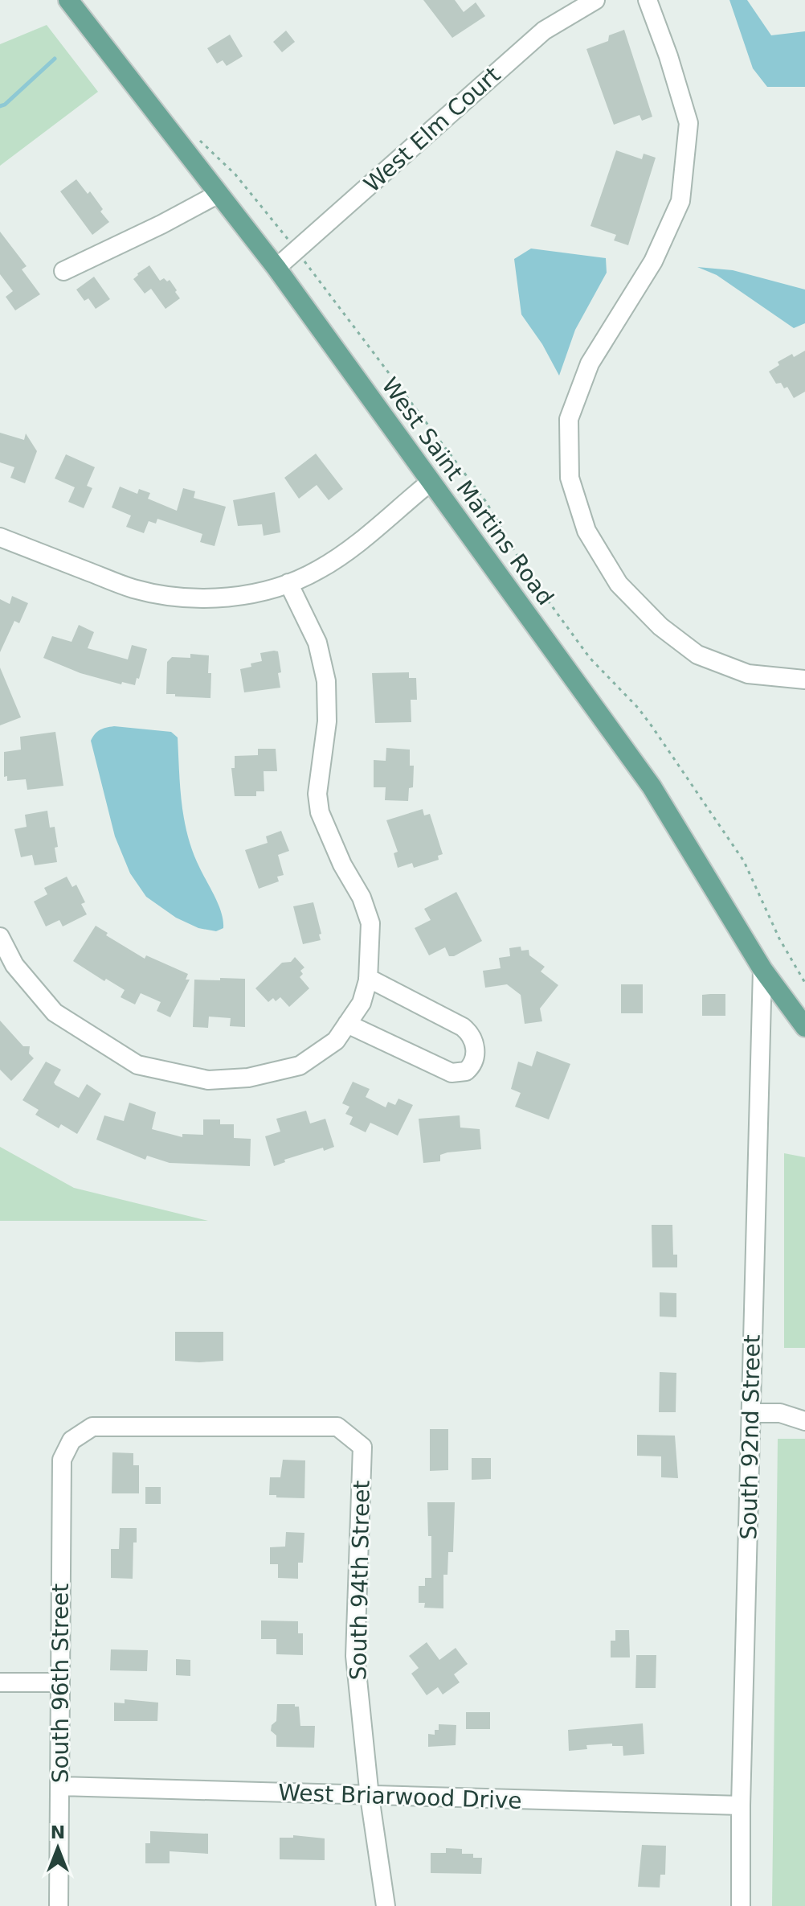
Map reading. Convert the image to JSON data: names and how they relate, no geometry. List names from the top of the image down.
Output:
{
  "streets": {
    "main road": ["West Saint Martins Road"],
    "street": [
      "West Elm Court",
      "South 92nd Street",
      "South 94th Street",
      "South 96th Street",
      "West Briarwood Drive"
    ]
  },
  "crossings": [
    ["West Elm Court", "West Saint Martins Road"],
    ["West Saint Martins Road", "South 92nd Street"],
    ["South 92nd Street", "West Briarwood Drive"],
    ["South 94th Street", "South 96th Street"],
    ["South 94th Street", "West Briarwood Drive"],
    ["South 96th Street", "West Briarwood Drive"]
  ],
  "north": "top"
}
